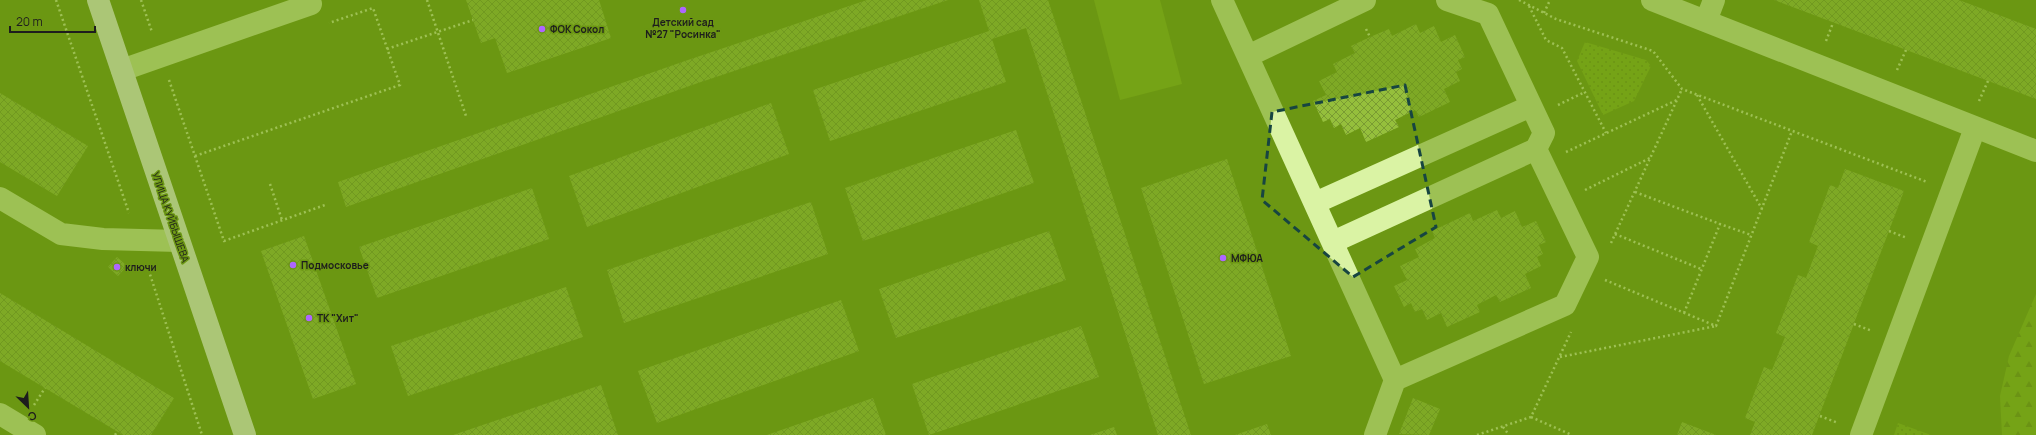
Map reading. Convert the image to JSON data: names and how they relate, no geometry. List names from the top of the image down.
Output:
{
  "streets": {
    "main road": ["УЛИЦА КУЙБЫШЕВА"]
  },
  "places": [
    "Детский сад №27 \"Росинка\"",
    "ФОК Сокол",
    "МФЮА",
    "Подмосковье",
    "ключи",
    "ТК \"Хит\""
  ],
  "scale_bar": "20 m",
  "north": "bottom right"
}
